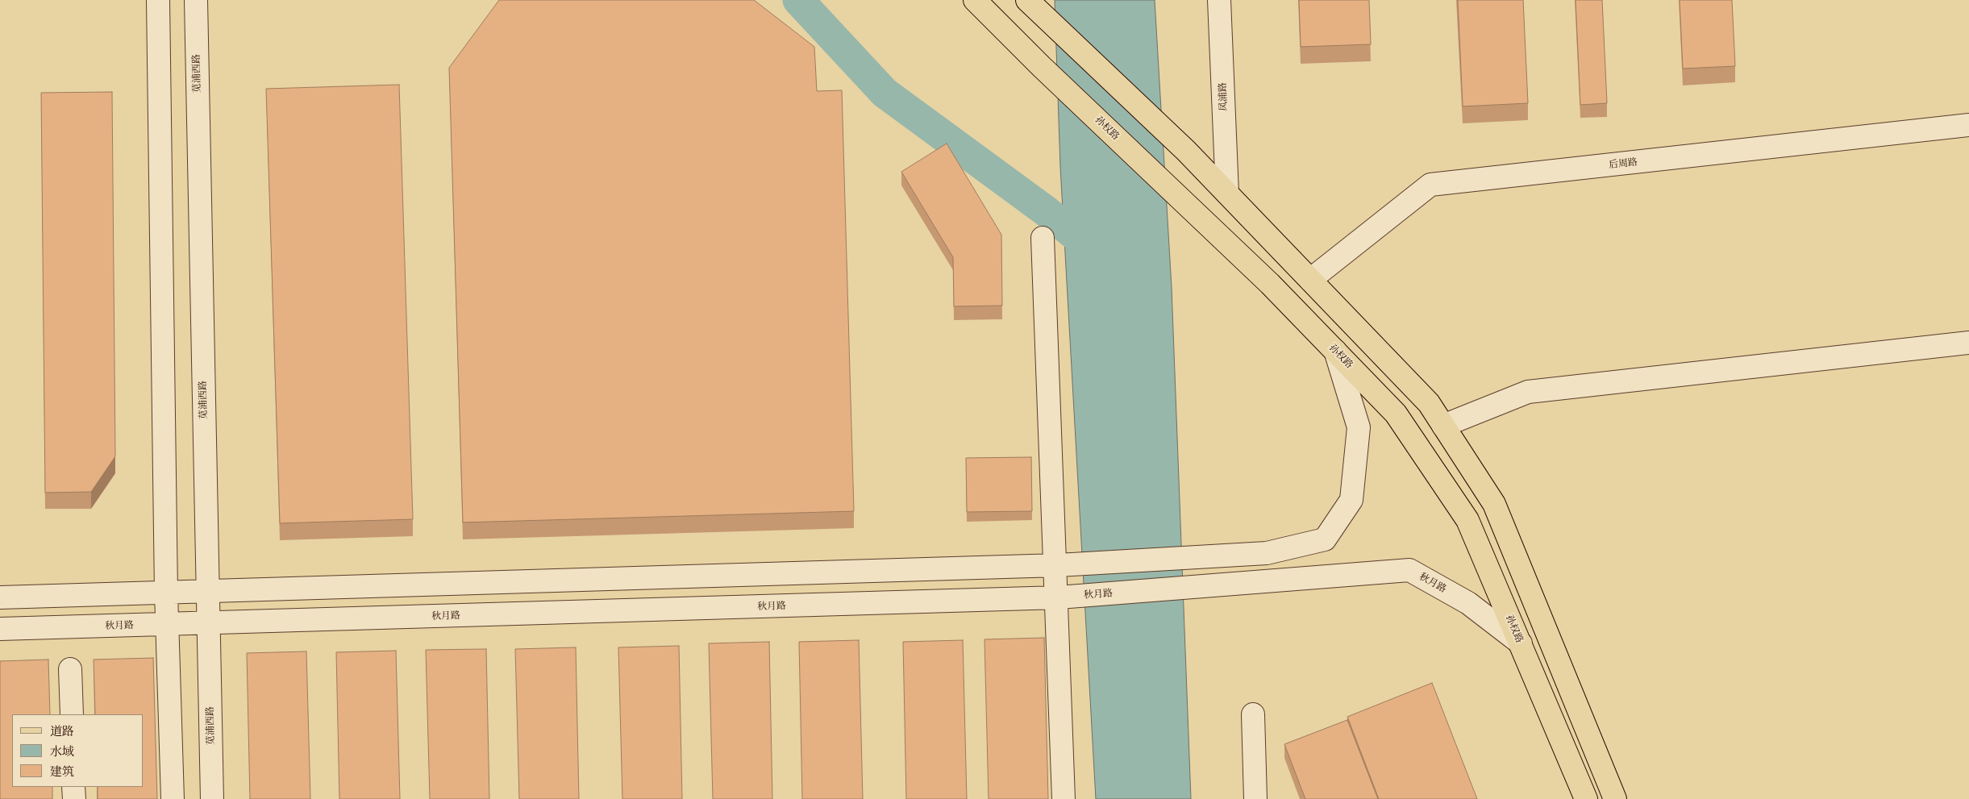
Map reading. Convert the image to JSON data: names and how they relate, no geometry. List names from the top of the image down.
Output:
{
  "streets": {
    "main road": ["孙权路"],
    "street": [
      "苋浦西路",
      "凤浦路",
      "后周路",
      "秋月路"
    ]
  },
  "crossings": [
    ["苋浦西路", "秋月路"],
    ["孙权路", "秋月路"]
  ],
  "legend": ["道路", "水域", "建筑"]
}
